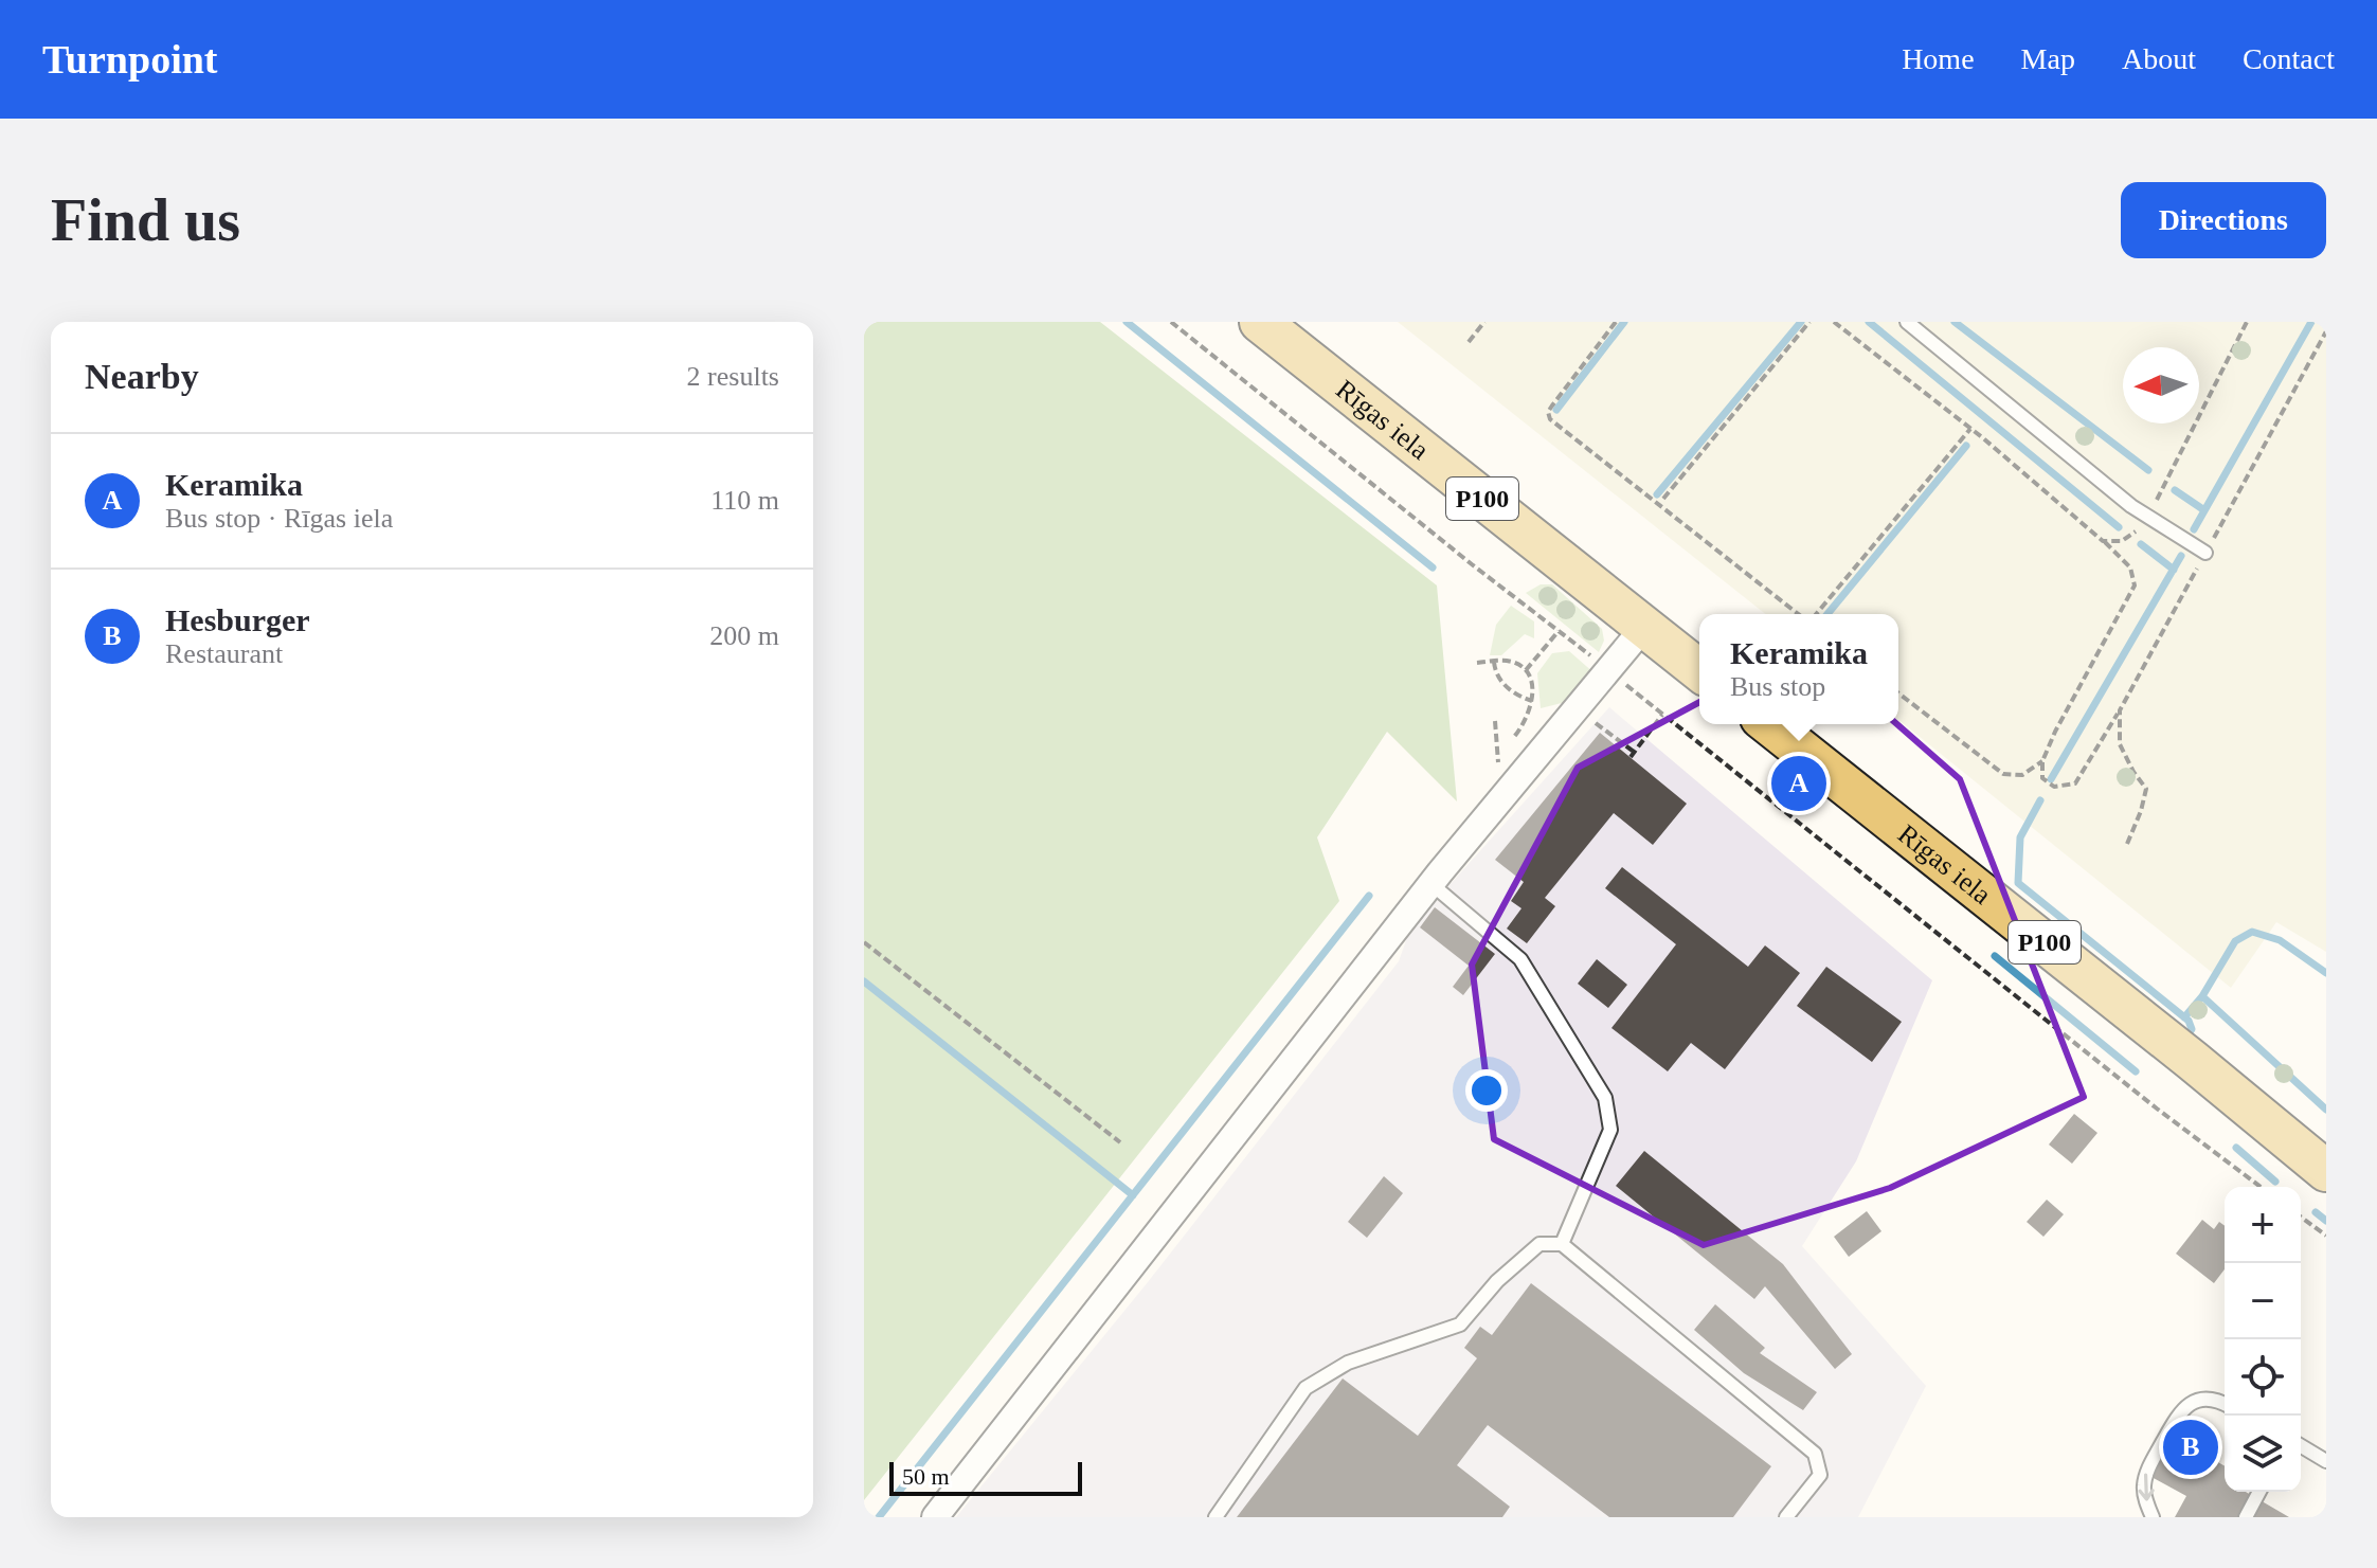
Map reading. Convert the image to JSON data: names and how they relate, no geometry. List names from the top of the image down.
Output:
{
  "streets": {
    "main road": ["Rīgas iela", "P100"]
  },
  "scale_bar": "50 m",
  "north": "left",
  "page": {
    "header": "Turnpoint",
    "nav": [
      "Home",
      "Map",
      "About",
      "Contact"
    ],
    "buttons": "Directions",
    "title": "Find us",
    "heading": ["Nearby", "2 results"],
    "list": [
      {
        "mark": "A",
        "name": "Keramika",
        "note": "Bus stop · Rīgas iela",
        "value": "110 m"
      },
      {
        "mark": "B",
        "name": "Hesburger",
        "note": "Restaurant",
        "value": "200 m"
      }
    ],
    "popup": ["Keramika", "Bus stop"],
    "pins": ["A", "B"],
    "map_buttons": ["+", "−"],
    "scale": "50 m"
  }
}
